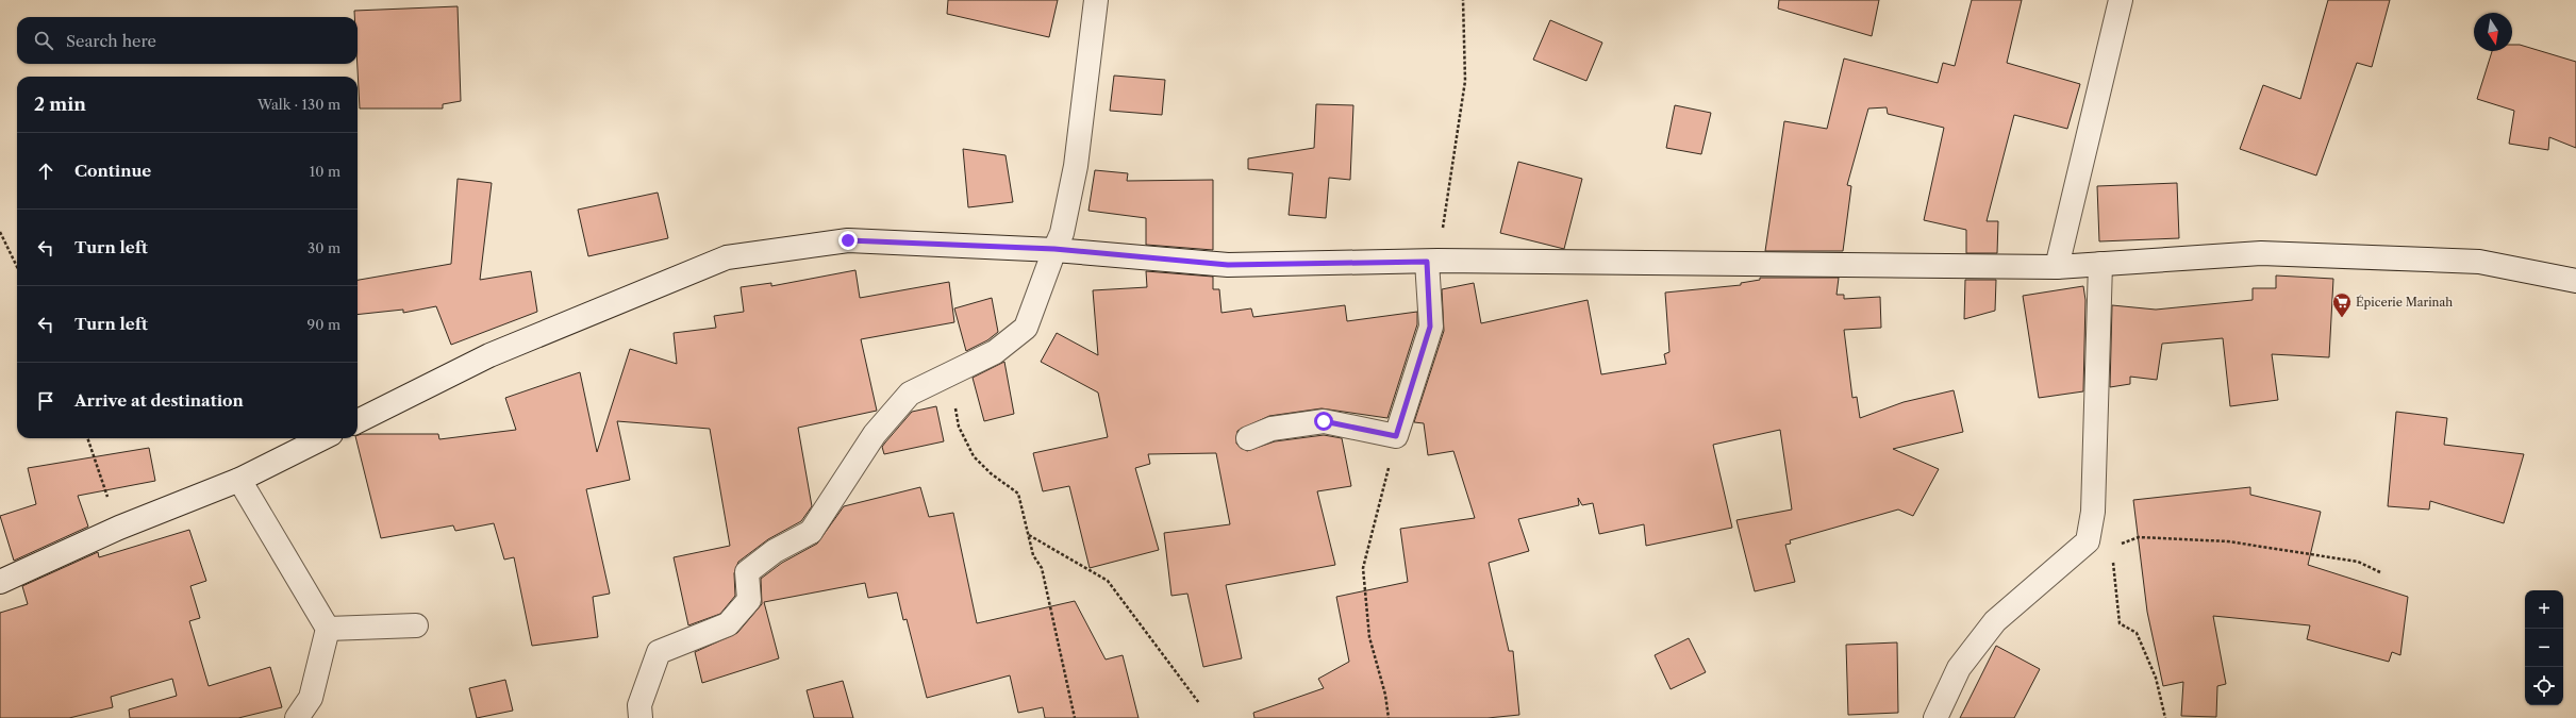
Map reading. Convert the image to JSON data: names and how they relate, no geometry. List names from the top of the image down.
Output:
{
  "places": {
    "supermarket": ["Épicerie Marinah"]
  },
  "north": "bottom",
  "page": {
    "search": "Search here",
    "heading": ["2 min", "Walk · 130 m"],
    "list": [
      ["Continue", "10 m"],
      ["Turn left", "30 m"],
      ["Turn left", "90 m"],
      "Arrive at destination"
    ],
    "map_buttons": ["+", "−"]
  }
}
